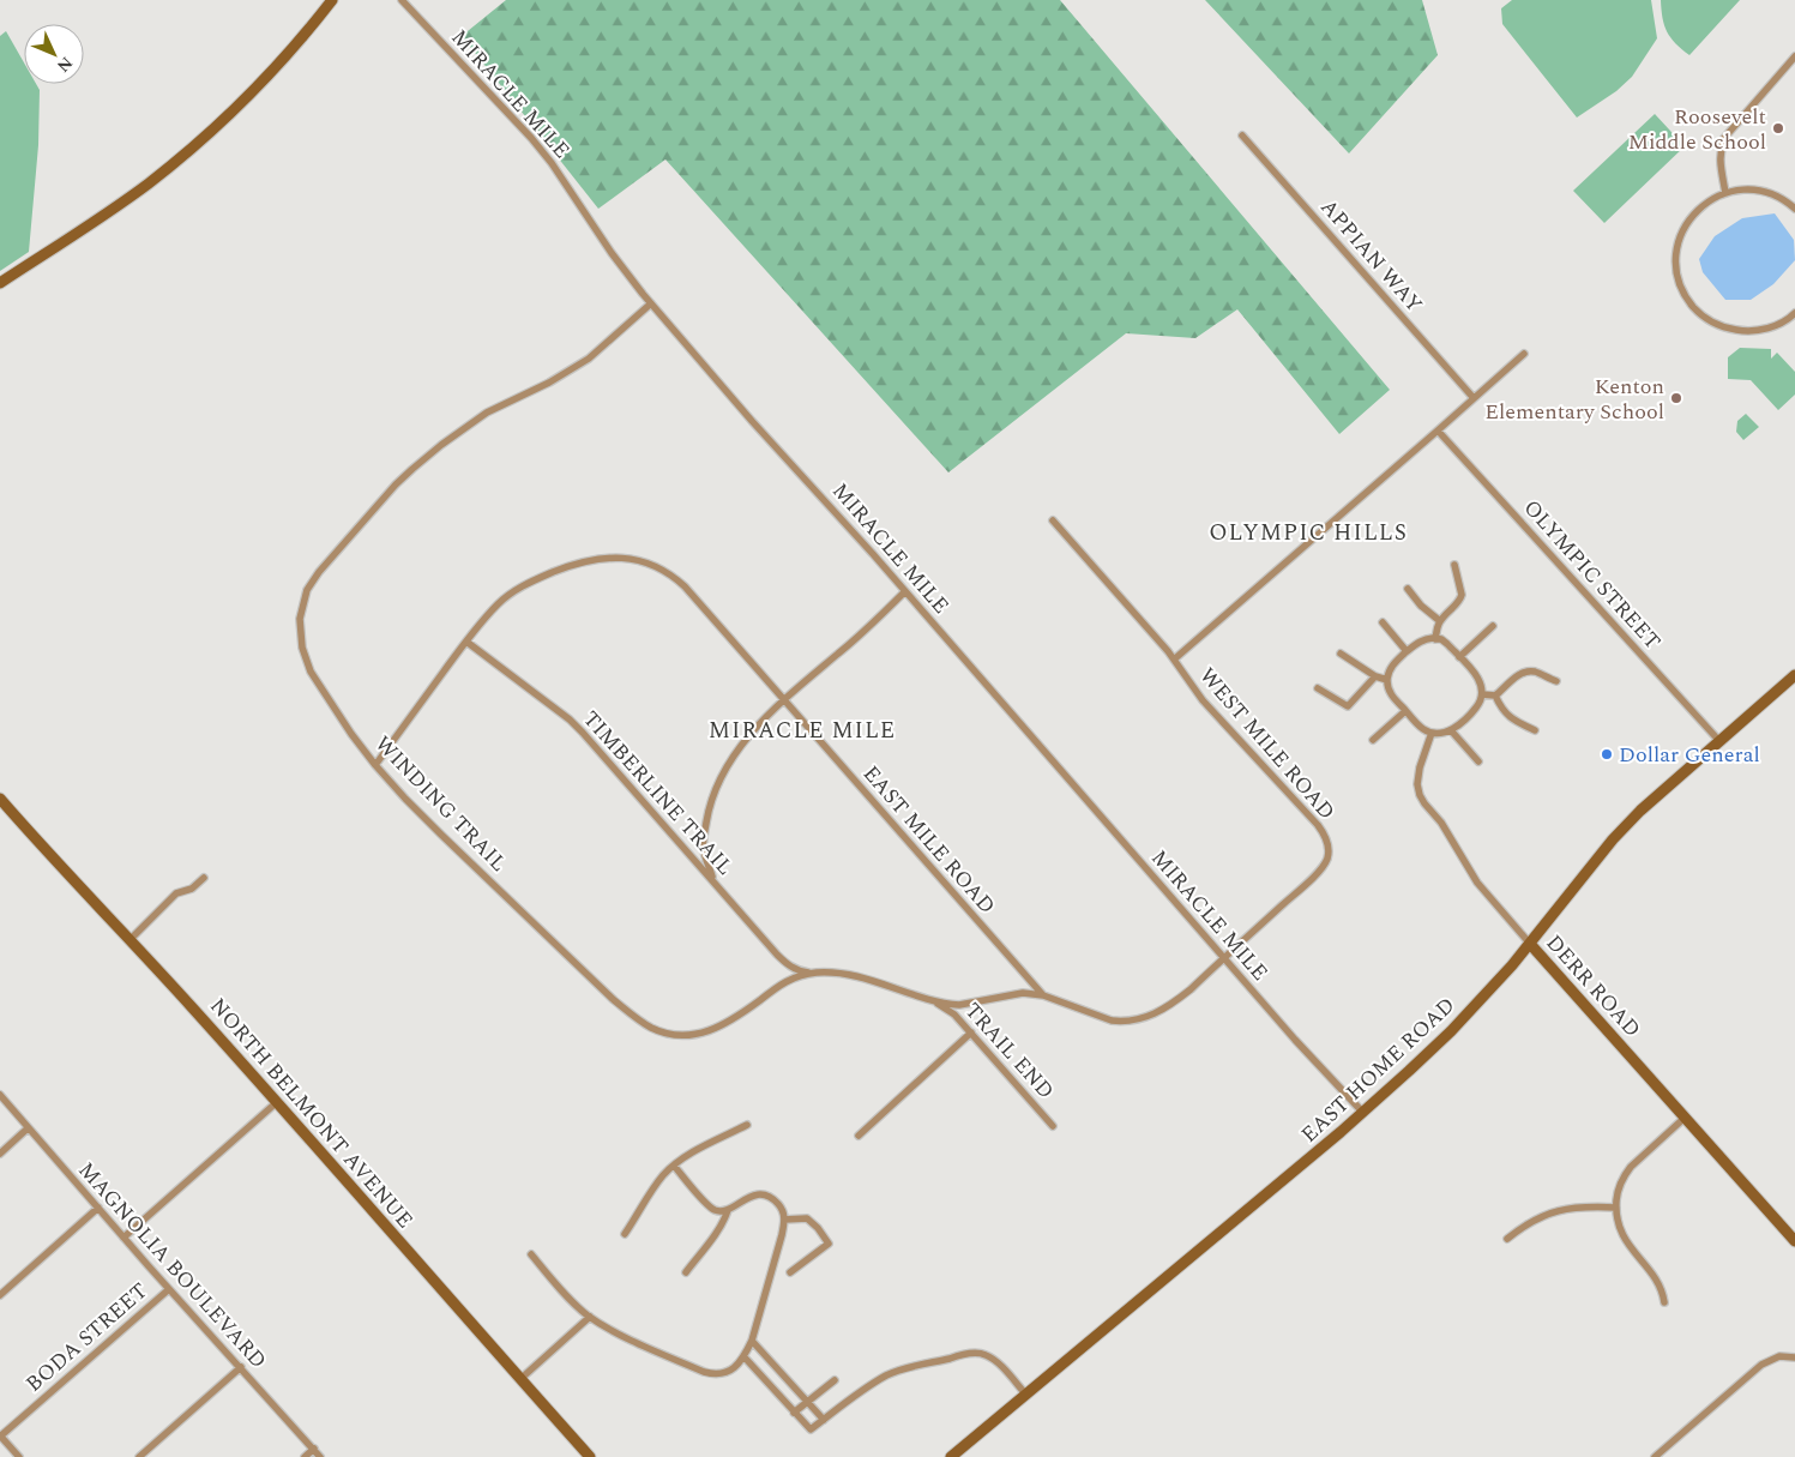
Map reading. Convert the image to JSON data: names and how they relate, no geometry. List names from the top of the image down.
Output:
{
  "streets": {
    "street": [
      "MIRACLE MILE",
      "APPIAN WAY",
      "OLYMPIC STREET",
      "WEST MILE ROAD",
      "TIMBERLINE TRAIL",
      "WINDING TRAIL",
      "EAST MILE ROAD",
      "DERR ROAD",
      "TRAIL END",
      "EAST HOME ROAD",
      "NORTH BELMONT AVENUE",
      "MAGNOLIA BOULEVARD",
      "BODA STREET"
    ]
  },
  "crossings": [
    ["MIRACLE MILE", "WEST MILE ROAD"],
    ["MIRACLE MILE", "WINDING TRAIL"],
    ["MIRACLE MILE", "EAST MILE ROAD"],
    ["MIRACLE MILE", "EAST HOME ROAD"],
    ["OLYMPIC STREET", "EAST HOME ROAD"],
    ["WEST MILE ROAD", "EAST MILE ROAD"],
    ["TIMBERLINE TRAIL", "WINDING TRAIL"],
    ["TIMBERLINE TRAIL", "EAST MILE ROAD"],
    ["WINDING TRAIL", "EAST MILE ROAD"],
    ["WINDING TRAIL", "TRAIL END"],
    ["DERR ROAD", "EAST HOME ROAD"],
    ["MAGNOLIA BOULEVARD", "BODA STREET"]
  ],
  "districts": ["OLYMPIC HILLS", "MIRACLE MILE"],
  "places": ["Roosevelt Middle School", "Kenton Elementary School", "Dollar General"],
  "north": "bottom right"
}
